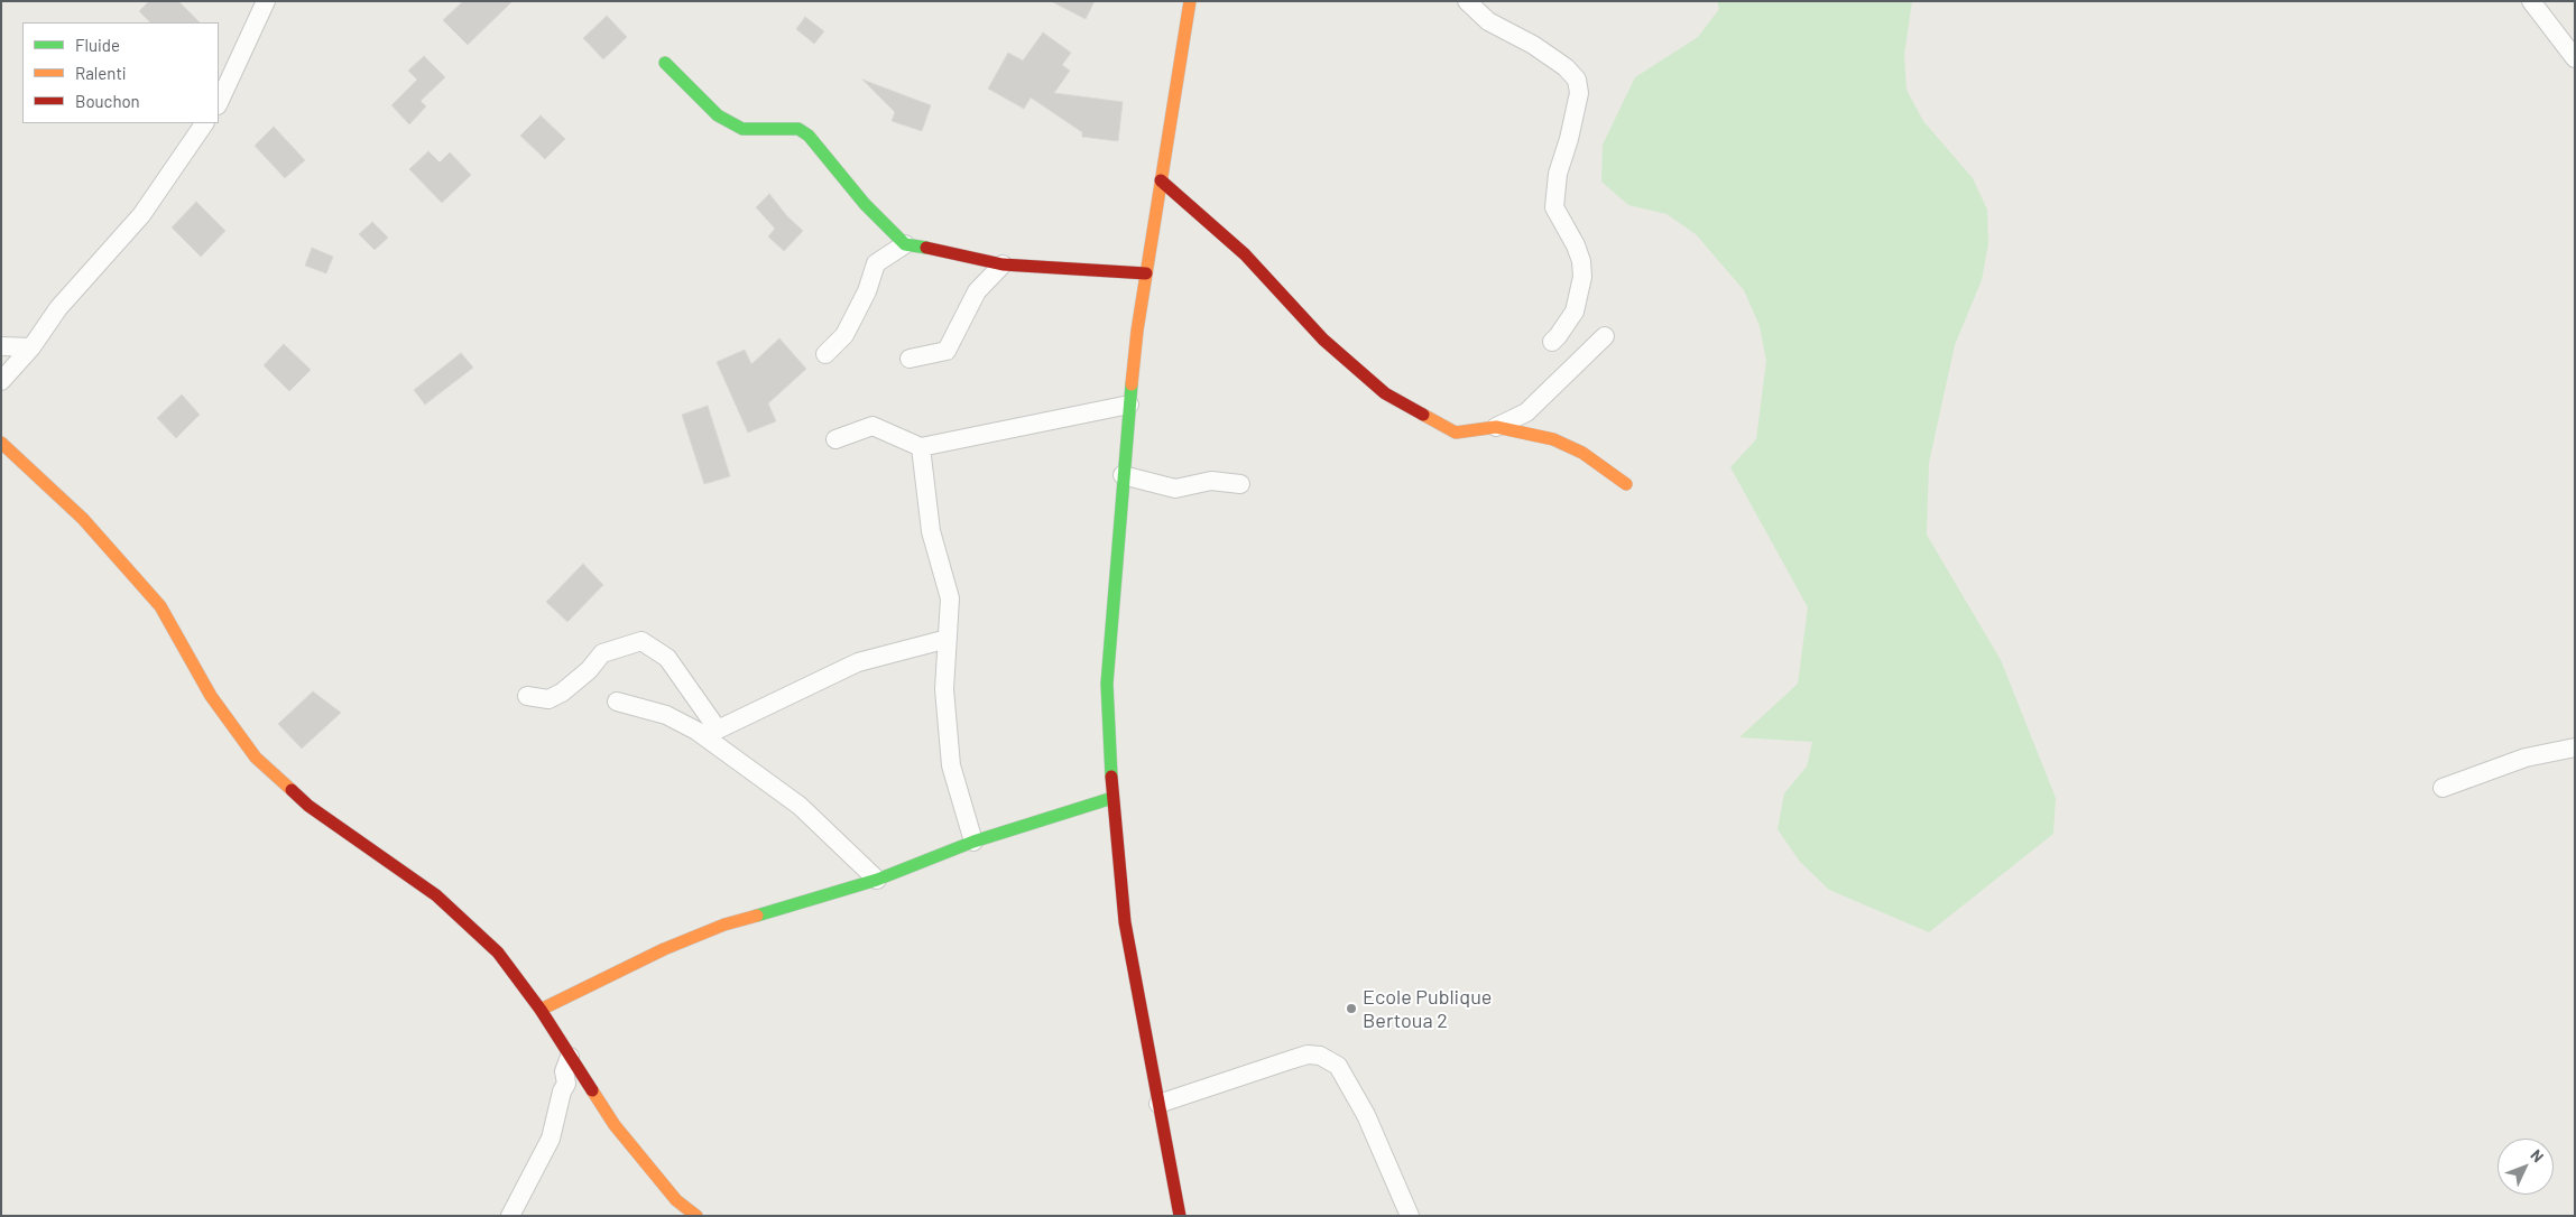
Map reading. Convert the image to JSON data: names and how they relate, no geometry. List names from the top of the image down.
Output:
{
  "places": ["Ecole Publique Bertoua 2"],
  "legend": ["Fluide", "Ralenti", "Bouchon"],
  "north": "top right"
}
